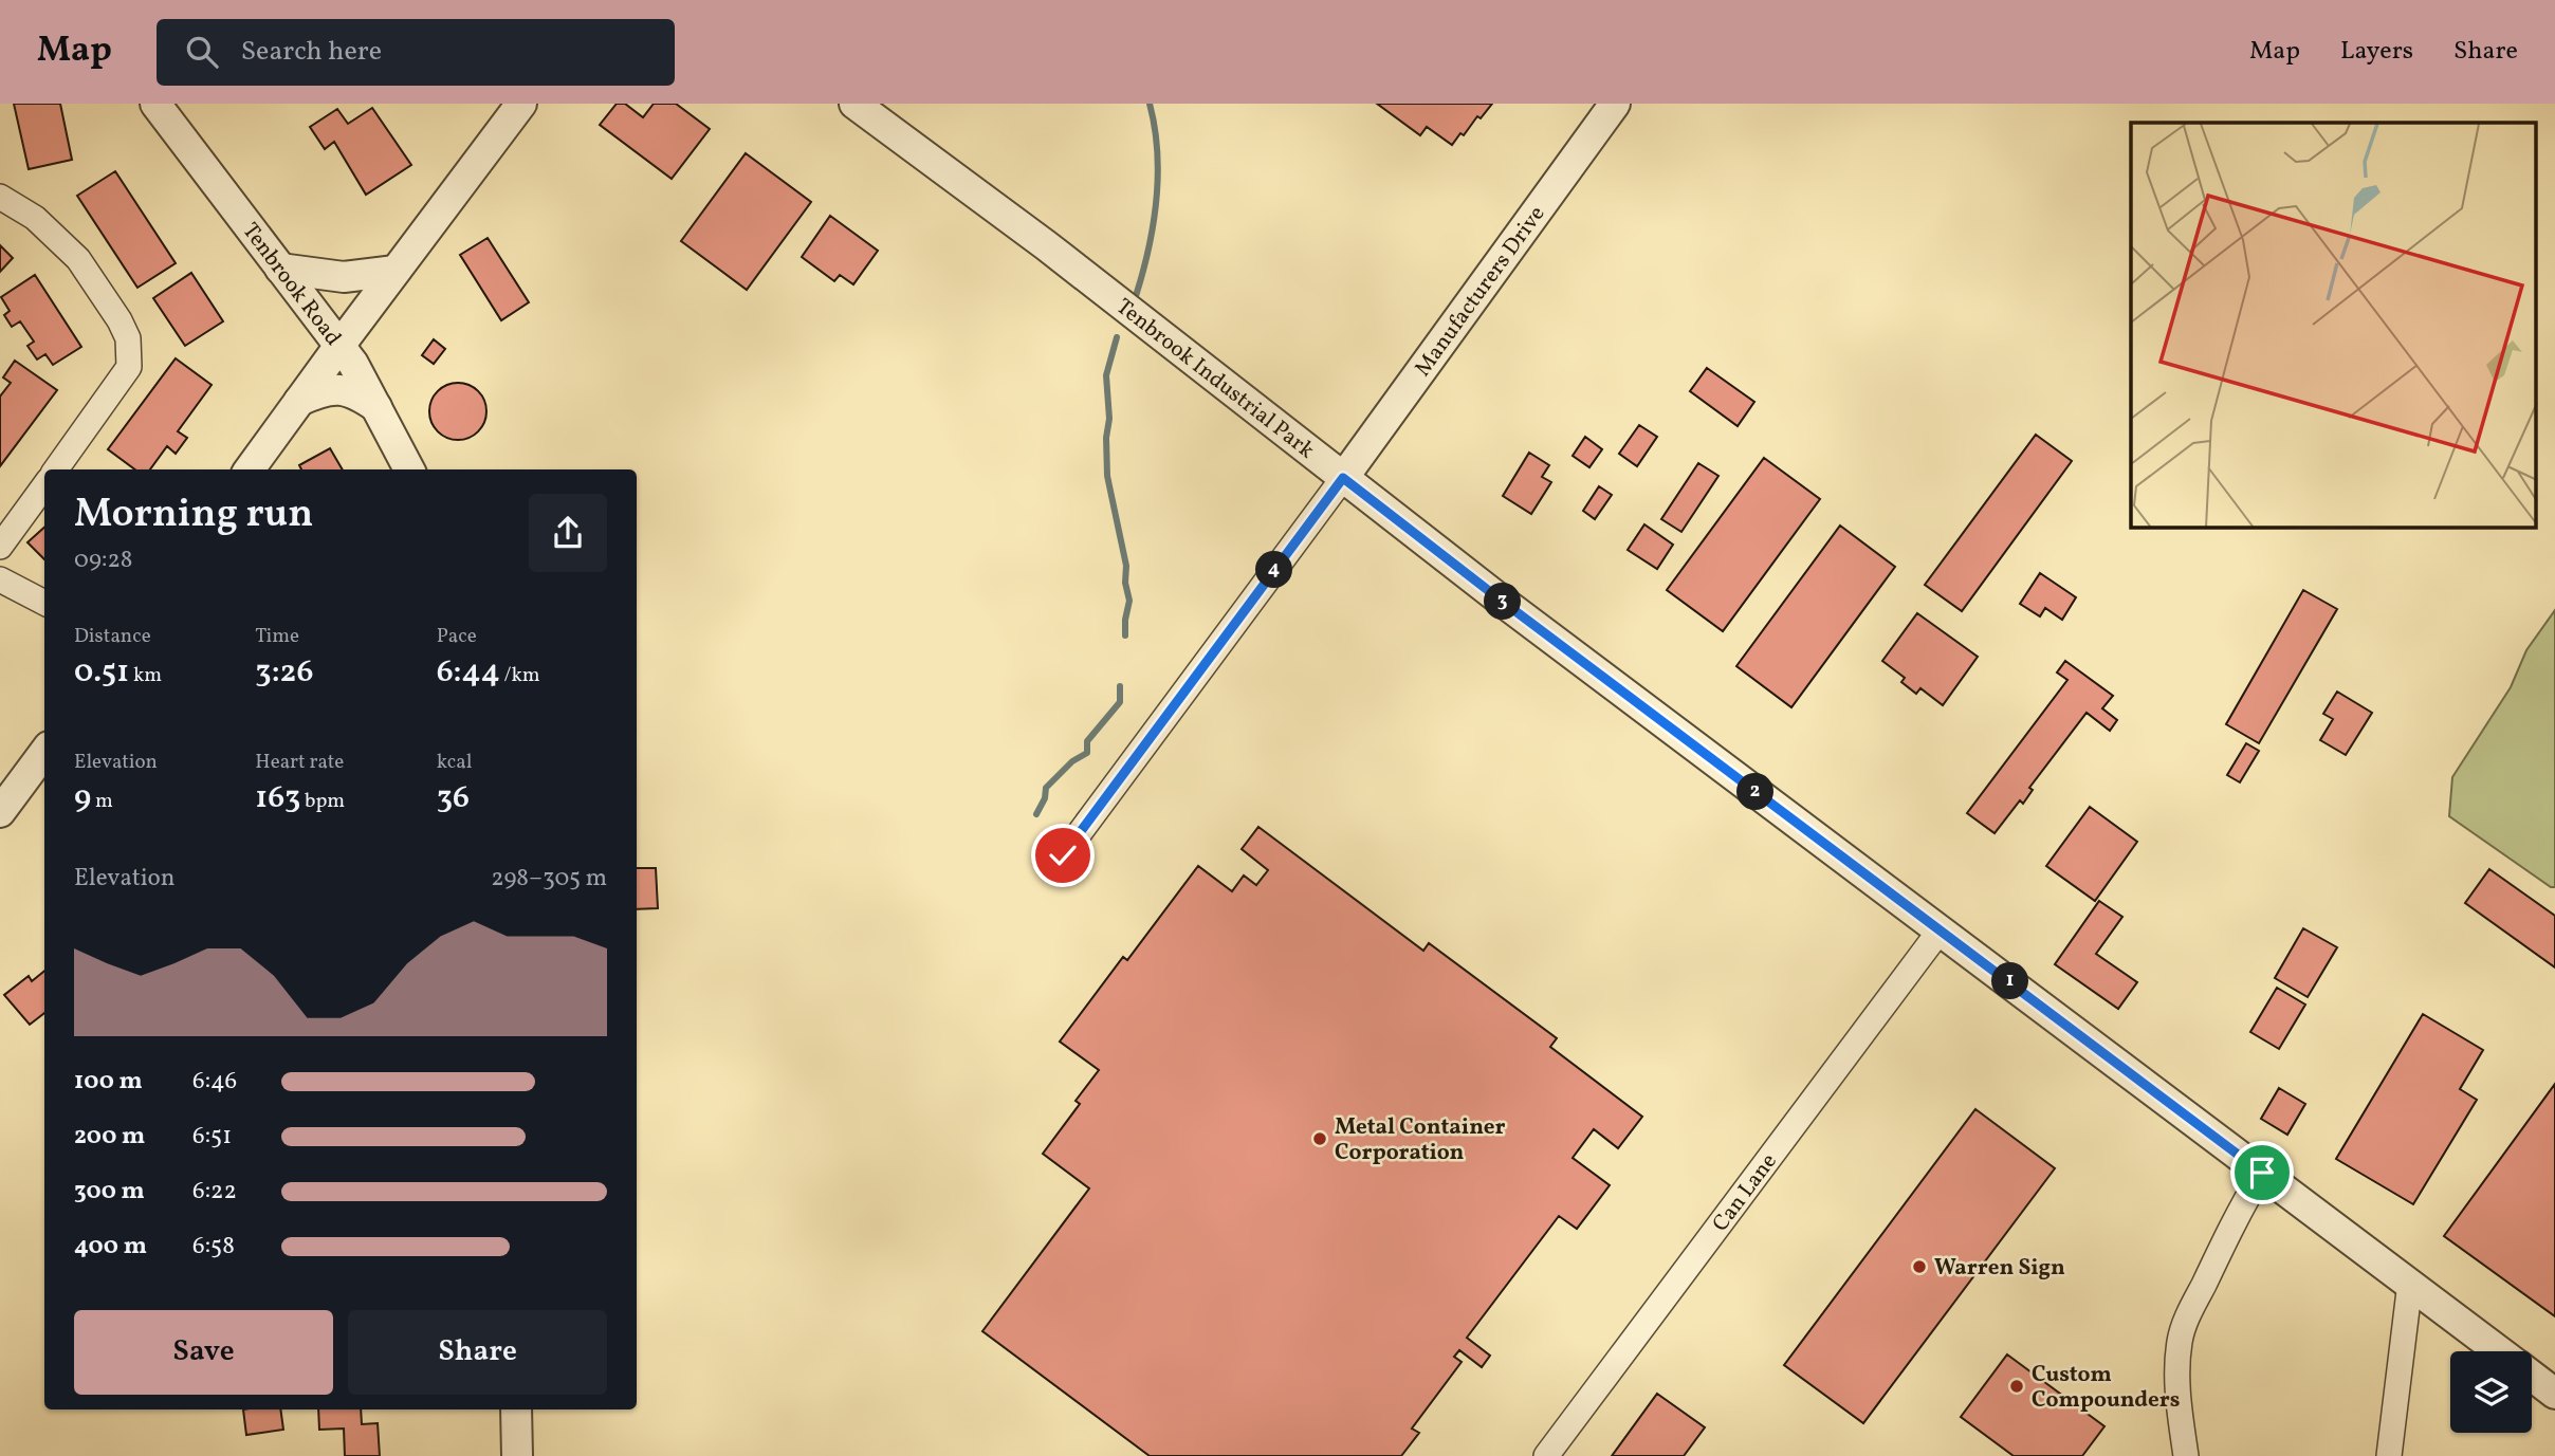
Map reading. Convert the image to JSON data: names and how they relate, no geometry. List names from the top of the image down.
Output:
{
  "streets": {
    "street": [
      "Tenbrook Road",
      "Manufacturers Drive",
      "Tenbrook Industrial Park",
      "Can Lane"
    ]
  },
  "crossings": [
    ["Manufacturers Drive", "Tenbrook Industrial Park"],
    ["Tenbrook Industrial Park", "Can Lane"]
  ],
  "places": ["Metal Container Corporation", "Warren Sign", "Custom Compounders"],
  "page": {
    "header": "Map",
    "search": "Search here",
    "nav": ["Map", "Layers", "Share"],
    "heading": ["Morning run", "09:28"],
    "pins": [
      "4",
      "3",
      "2",
      "1"
    ],
    "stats": [
      ["Distance", "0.51 km"],
      ["Time", "3:26"],
      ["Pace", "6:44 /km"],
      ["Elevation", "9 m"],
      ["Heart rate", "163 bpm"],
      ["kcal", "36"]
    ],
    "chart": ["Elevation", "298–305 m"],
    "list": [
      {
        "name": "100 m",
        "note": "6:46"
      },
      {
        "name": "200 m",
        "note": "6:51"
      },
      {
        "name": "300 m",
        "note": "6:22"
      },
      {
        "name": "400 m",
        "note": "6:58"
      }
    ],
    "buttons": ["Save", "Share"]
  }
}
